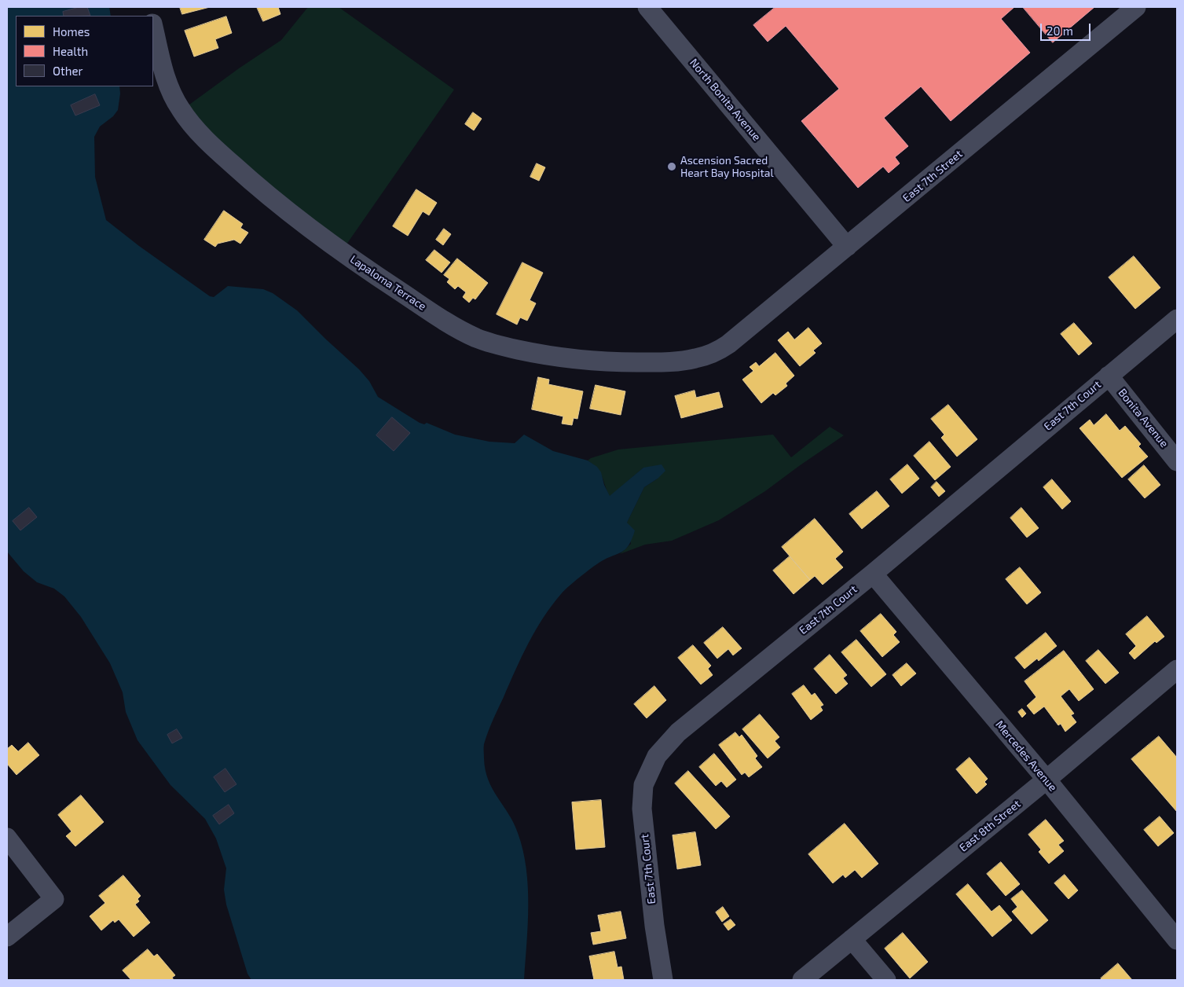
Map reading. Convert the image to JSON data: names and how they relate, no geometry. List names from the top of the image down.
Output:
{
  "streets": {
    "street": [
      "North Bonita Avenue",
      "East 7th Street",
      "Lapaloma Terrace",
      "East 7th Court",
      "Bonita Avenue",
      "Mercedes Avenue",
      "East 8th Street"
    ]
  },
  "crossings": [
    ["North Bonita Avenue", "East 7th Street"],
    ["East 7th Street", "Lapaloma Terrace"],
    ["East 7th Court", "Bonita Avenue"],
    ["East 7th Court", "Mercedes Avenue"],
    ["Mercedes Avenue", "East 8th Street"]
  ],
  "places": ["Ascension Sacred Heart Bay Hospital"],
  "legend": ["Homes", "Health", "Other"],
  "scale_bar": "20 m"
}
